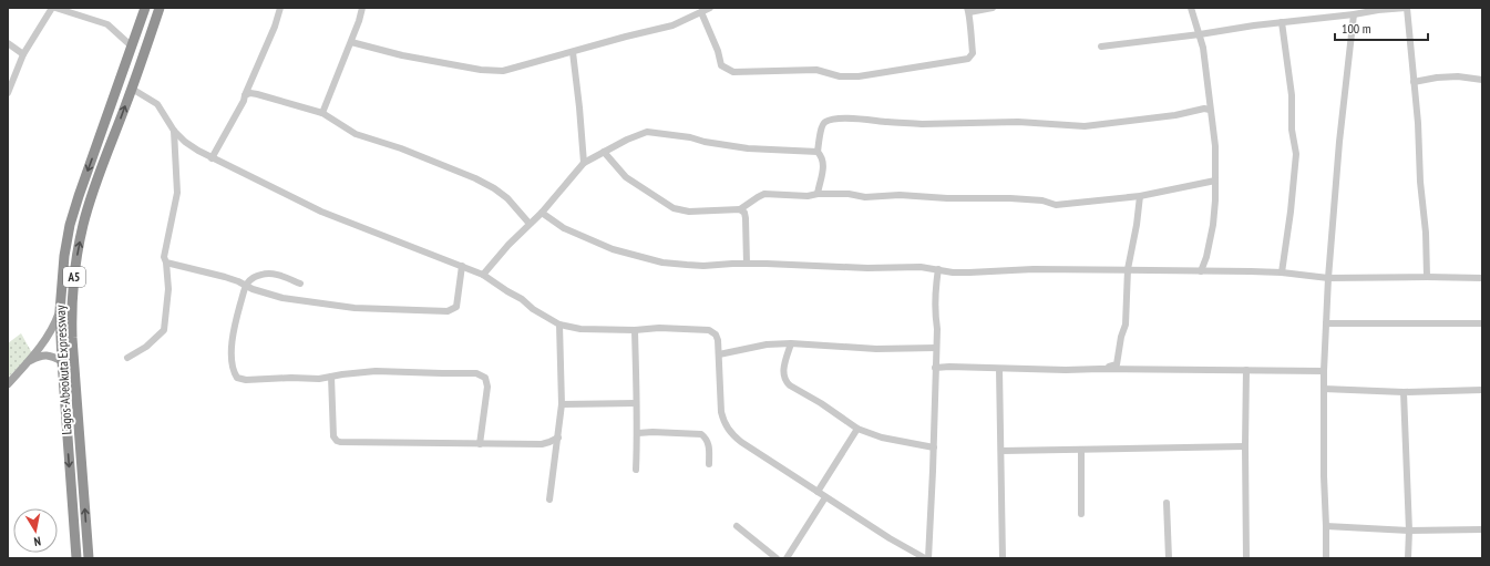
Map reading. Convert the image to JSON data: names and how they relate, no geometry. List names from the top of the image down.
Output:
{
  "streets": {
    "highway": ["A5", "Lagos-Abeokuta Expressway"]
  },
  "scale_bar": "100 m",
  "north": "bottom"
}
